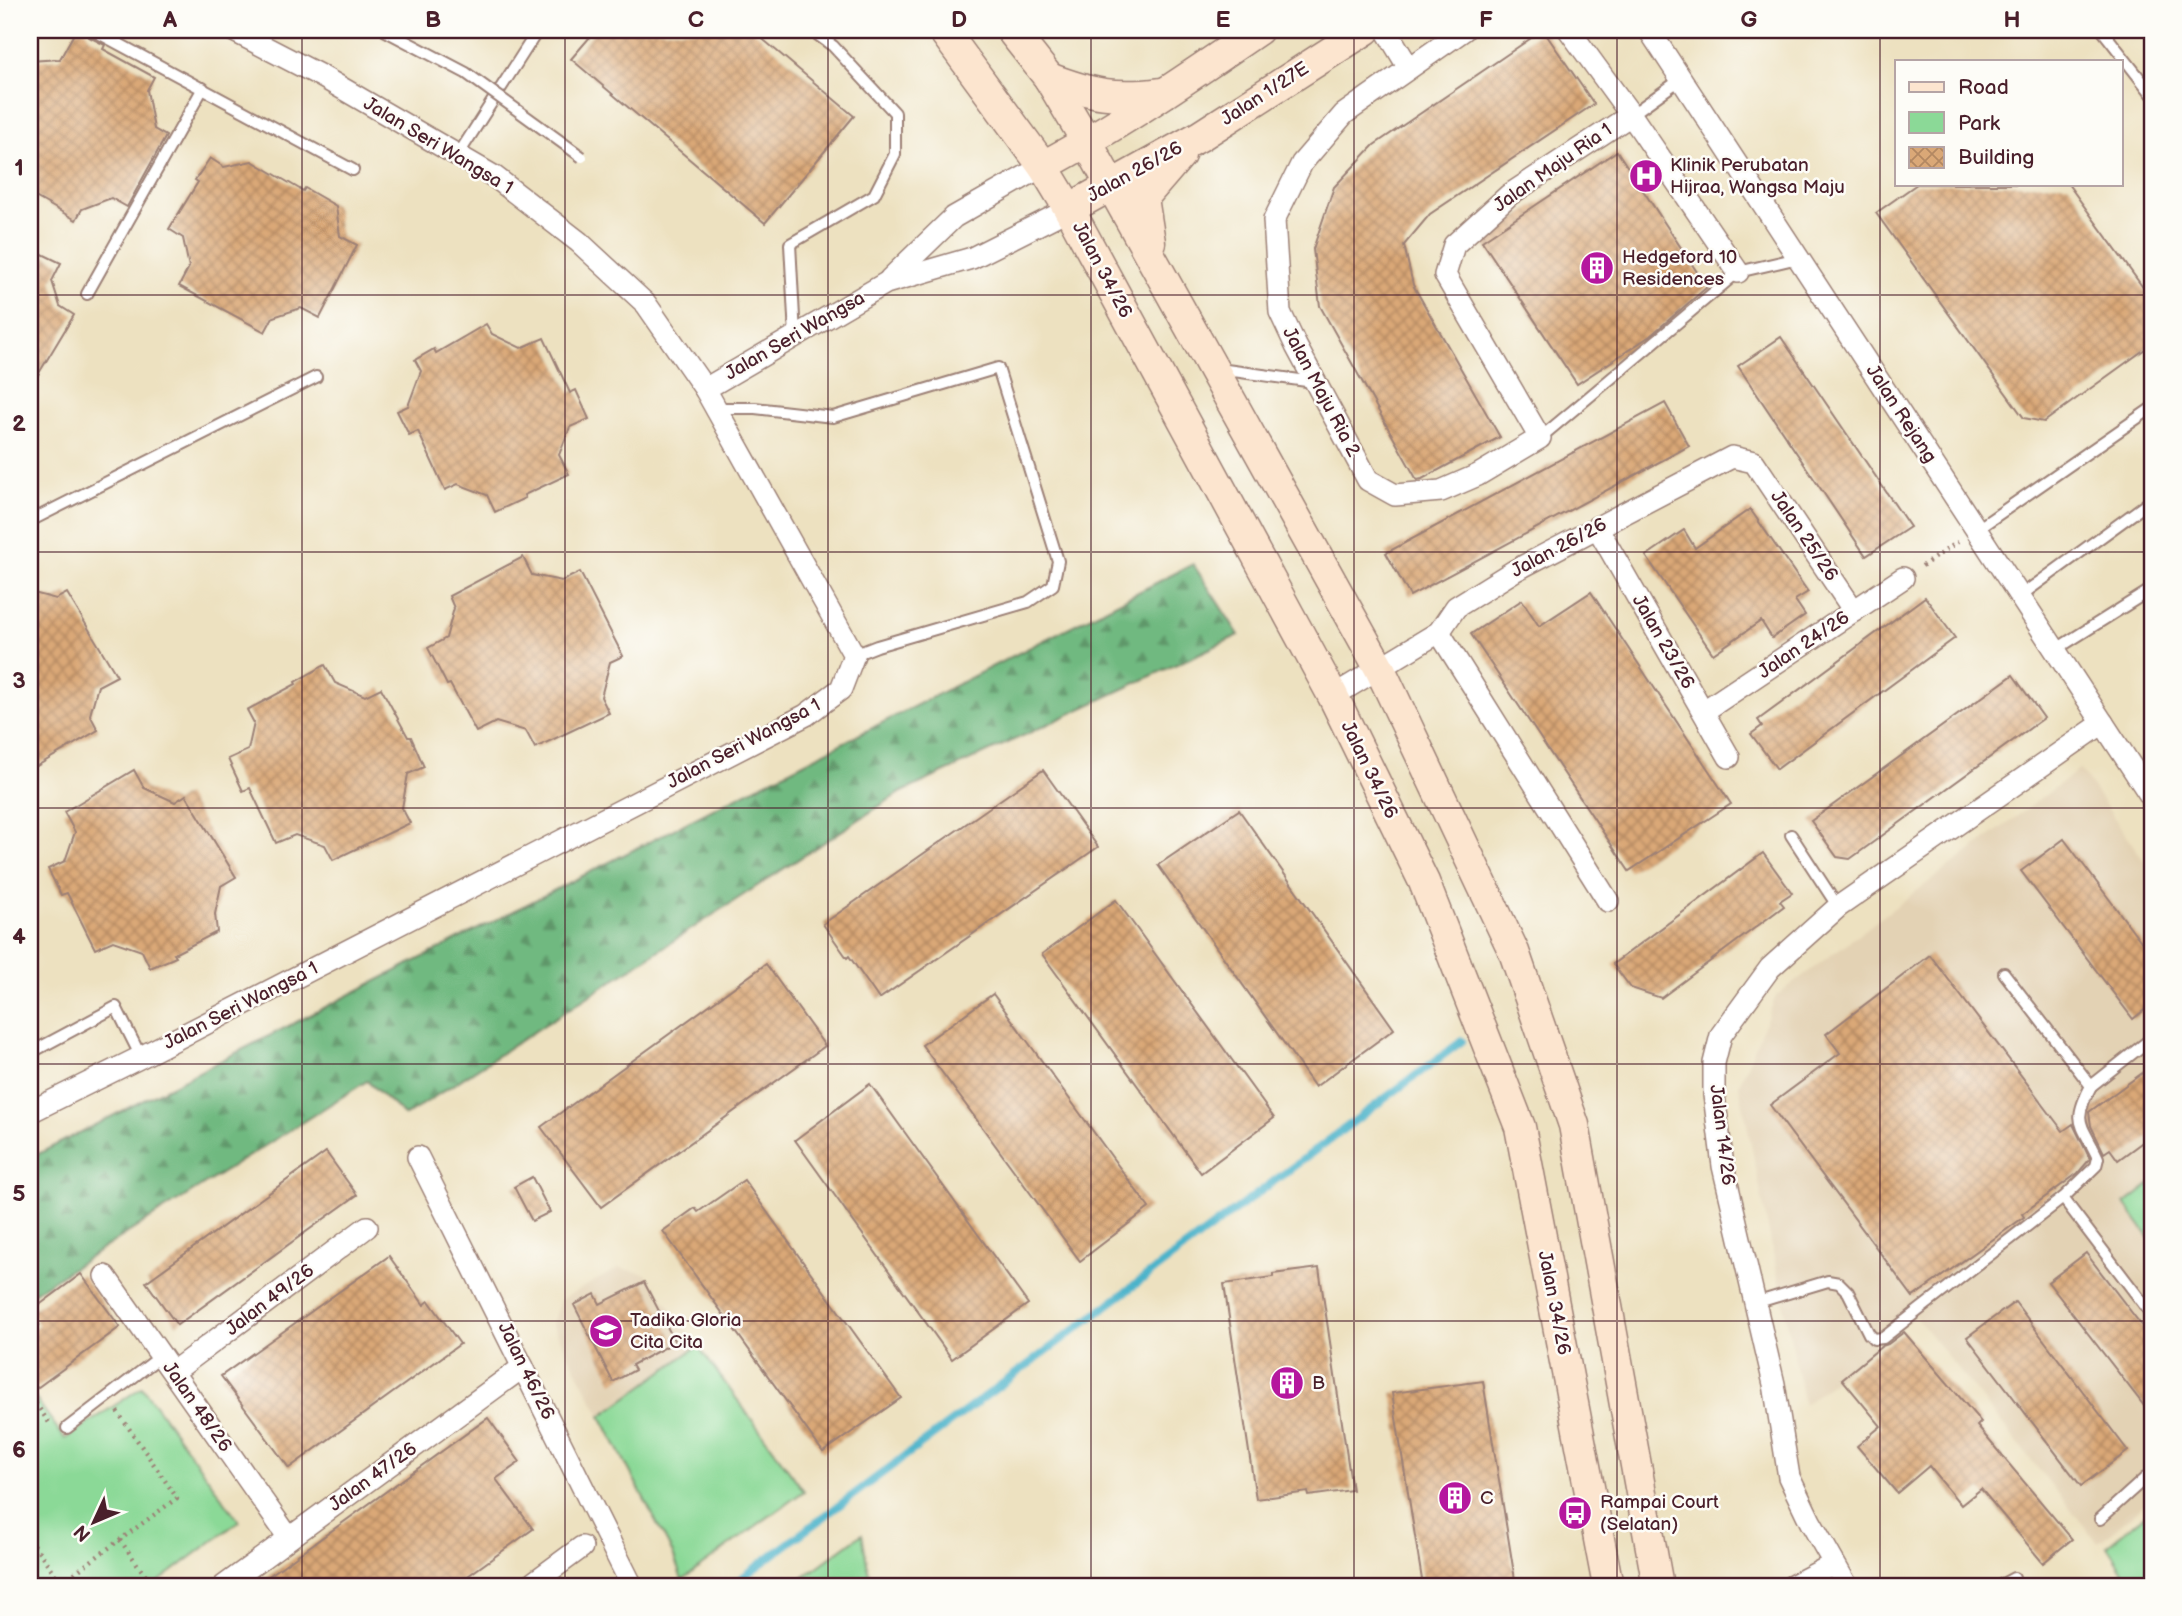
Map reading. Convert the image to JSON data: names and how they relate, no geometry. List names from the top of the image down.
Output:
{
  "streets": {
    "main road": ["Jalan 1/27E", "Jalan 26/26", "Jalan 34/26"],
    "street": [
      "Jalan Seri Wangsa 1",
      "Jalan Maju Ria 1",
      "Jalan Seri Wangsa",
      "Jalan Maju Ria 2",
      "Jalan Rejang",
      "Jalan 25/26",
      "Jalan 23/26",
      "Jalan 24/26",
      "Jalan 14/26",
      "Jalan 49/26",
      "Jalan 46/26",
      "Jalan 48/26",
      "Jalan 47/26"
    ]
  },
  "crossings": [
    ["Jalan 1/27E", "Jalan 26/26"],
    ["Jalan Seri Wangsa 1", "Jalan Seri Wangsa"],
    ["Jalan Maju Ria 1", "Jalan Maju Ria 2"],
    ["Jalan 26/26", "Jalan 34/26"],
    ["Jalan 26/26", "Jalan Seri Wangsa"],
    ["Jalan 26/26", "Jalan 25/26"],
    ["Jalan 26/26", "Jalan 23/26"],
    ["Jalan 34/26", "Jalan Seri Wangsa"],
    ["Jalan Rejang", "Jalan 14/26"],
    ["Jalan 25/26", "Jalan 24/26"],
    ["Jalan 23/26", "Jalan 24/26"],
    ["Jalan 49/26", "Jalan 48/26"],
    ["Jalan 46/26", "Jalan 47/26"],
    ["Jalan 48/26", "Jalan 47/26"]
  ],
  "places": {
    "hospital": ["Klinik Perubatan Hijraa, Wangsa Maju"],
    "building": ["Hedgeford 10 Residences", "B", "C"],
    "school or university": ["Tadika Gloria Cita Cita"],
    "bus stop": ["Rampai Court (Selatan)"]
  },
  "legend": ["Road", "Park", "Building"],
  "north": "bottom left",
  "grid": {
    "columns": [
      "A",
      "B",
      "C",
      "D",
      "E",
      "F",
      "G",
      "H"
    ],
    "rows": [
      "1",
      "2",
      "3",
      "4",
      "5",
      "6"
    ]
  }
}
